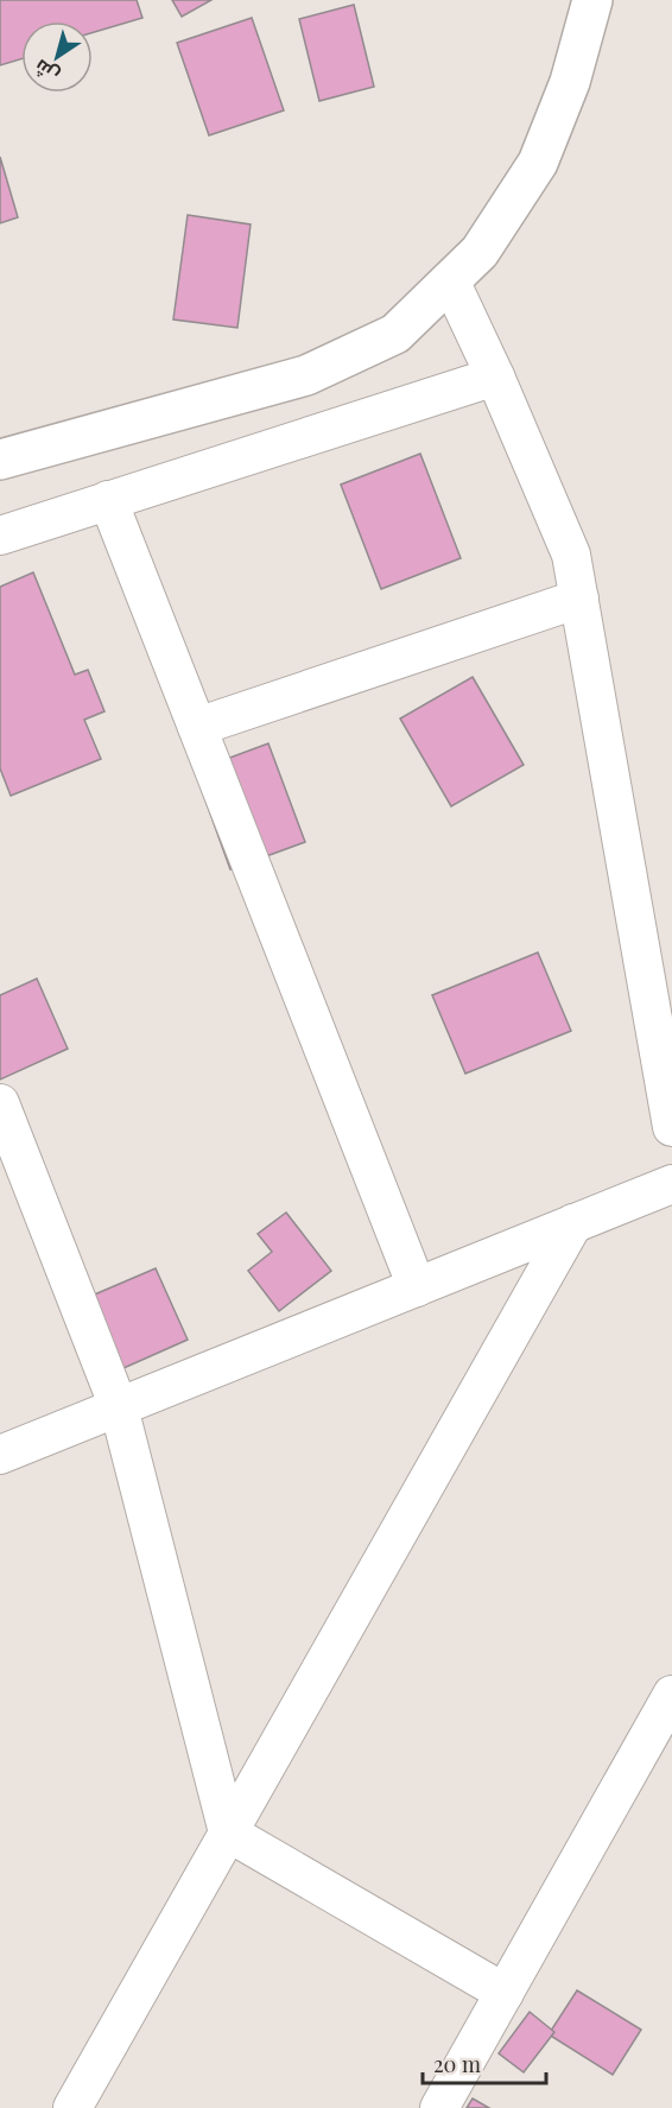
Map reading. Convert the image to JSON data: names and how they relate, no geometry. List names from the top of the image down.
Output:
{
  "scale_bar": "20 m",
  "north": "bottom left"
}
